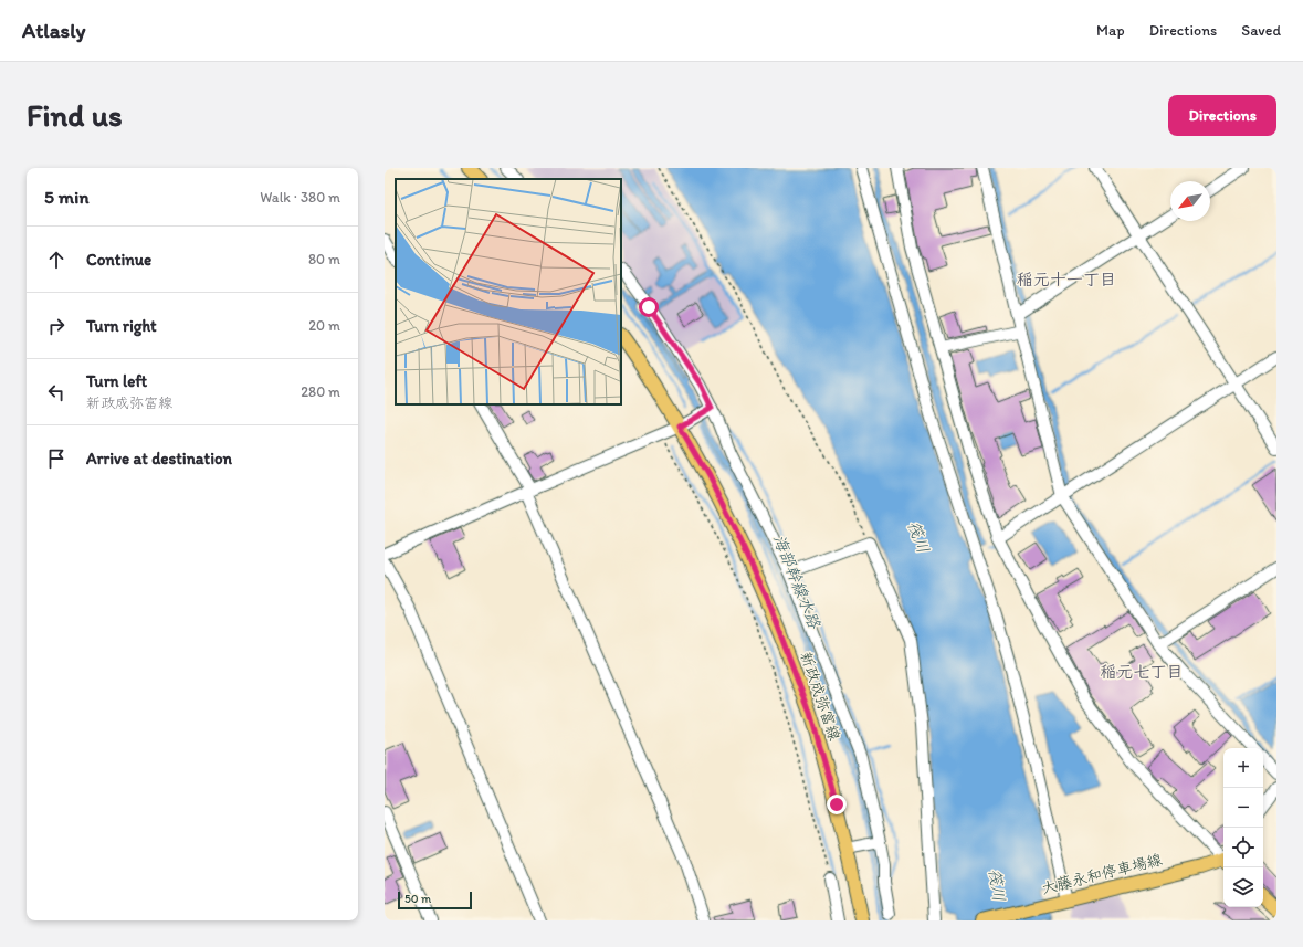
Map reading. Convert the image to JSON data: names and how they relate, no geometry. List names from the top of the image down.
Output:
{
  "streets": {
    "main road": ["新政成弥富線", "大藤永和停車場線"]
  },
  "districts": ["稲元十一丁目", "稲元七丁目"],
  "water": ["筏川", "海部幹線水路"],
  "scale_bar": "50 m",
  "north": "bottom left",
  "page": {
    "header": "Atlasly",
    "nav": ["Map", "Directions", "Saved"],
    "buttons": "Directions",
    "title": "Find us",
    "heading": ["5 min", "Walk · 380 m"],
    "list": [
      ["Continue", "80 m"],
      ["Turn right", "20 m"],
      ["Turn left", "新政成弥富線", "280 m"],
      "Arrive at destination"
    ],
    "map_buttons": ["+", "−"],
    "scale": "50 m"
  }
}
